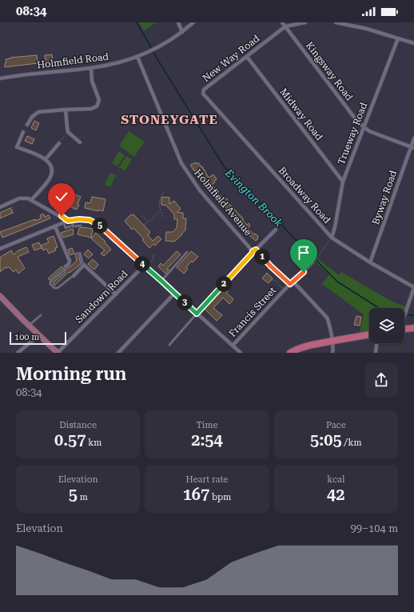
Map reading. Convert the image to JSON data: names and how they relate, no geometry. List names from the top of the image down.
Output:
{
  "streets": {
    "street": [
      "New Way Road",
      "Holmfield Road",
      "Kingsway Road",
      "Midway Road",
      "Trueway Road",
      "Broadway Road",
      "Byway Road",
      "Holmfield Avenue",
      "Sandown Road",
      "Francis Street"
    ]
  },
  "crossings": [
    ["New Way Road", "Kingsway Road"],
    ["New Way Road", "Midway Road"],
    ["New Way Road", "Broadway Road"],
    ["Holmfield Road", "Holmfield Avenue"],
    ["Kingsway Road", "Trueway Road"],
    ["Kingsway Road", "Byway Road"],
    ["Midway Road", "Trueway Road"],
    ["Trueway Road", "Broadway Road"],
    ["Broadway Road", "Byway Road"]
  ],
  "districts": ["STONEYGATE"],
  "water": ["Evington Brook"],
  "scale_bar": "100 m",
  "page": {
    "status": "08:34",
    "pins": [
      "5",
      "1",
      "4",
      "2",
      "3"
    ],
    "scale": "100 m",
    "heading": ["Morning run", "08:34"],
    "stats": [
      ["Distance", "0.57 km"],
      ["Time", "2:54"],
      ["Pace", "5:05 /km"],
      ["Elevation", "5 m"],
      ["Heart rate", "167 bpm"],
      ["kcal", "42"]
    ],
    "chart": ["Elevation", "99–104 m"]
  }
}
